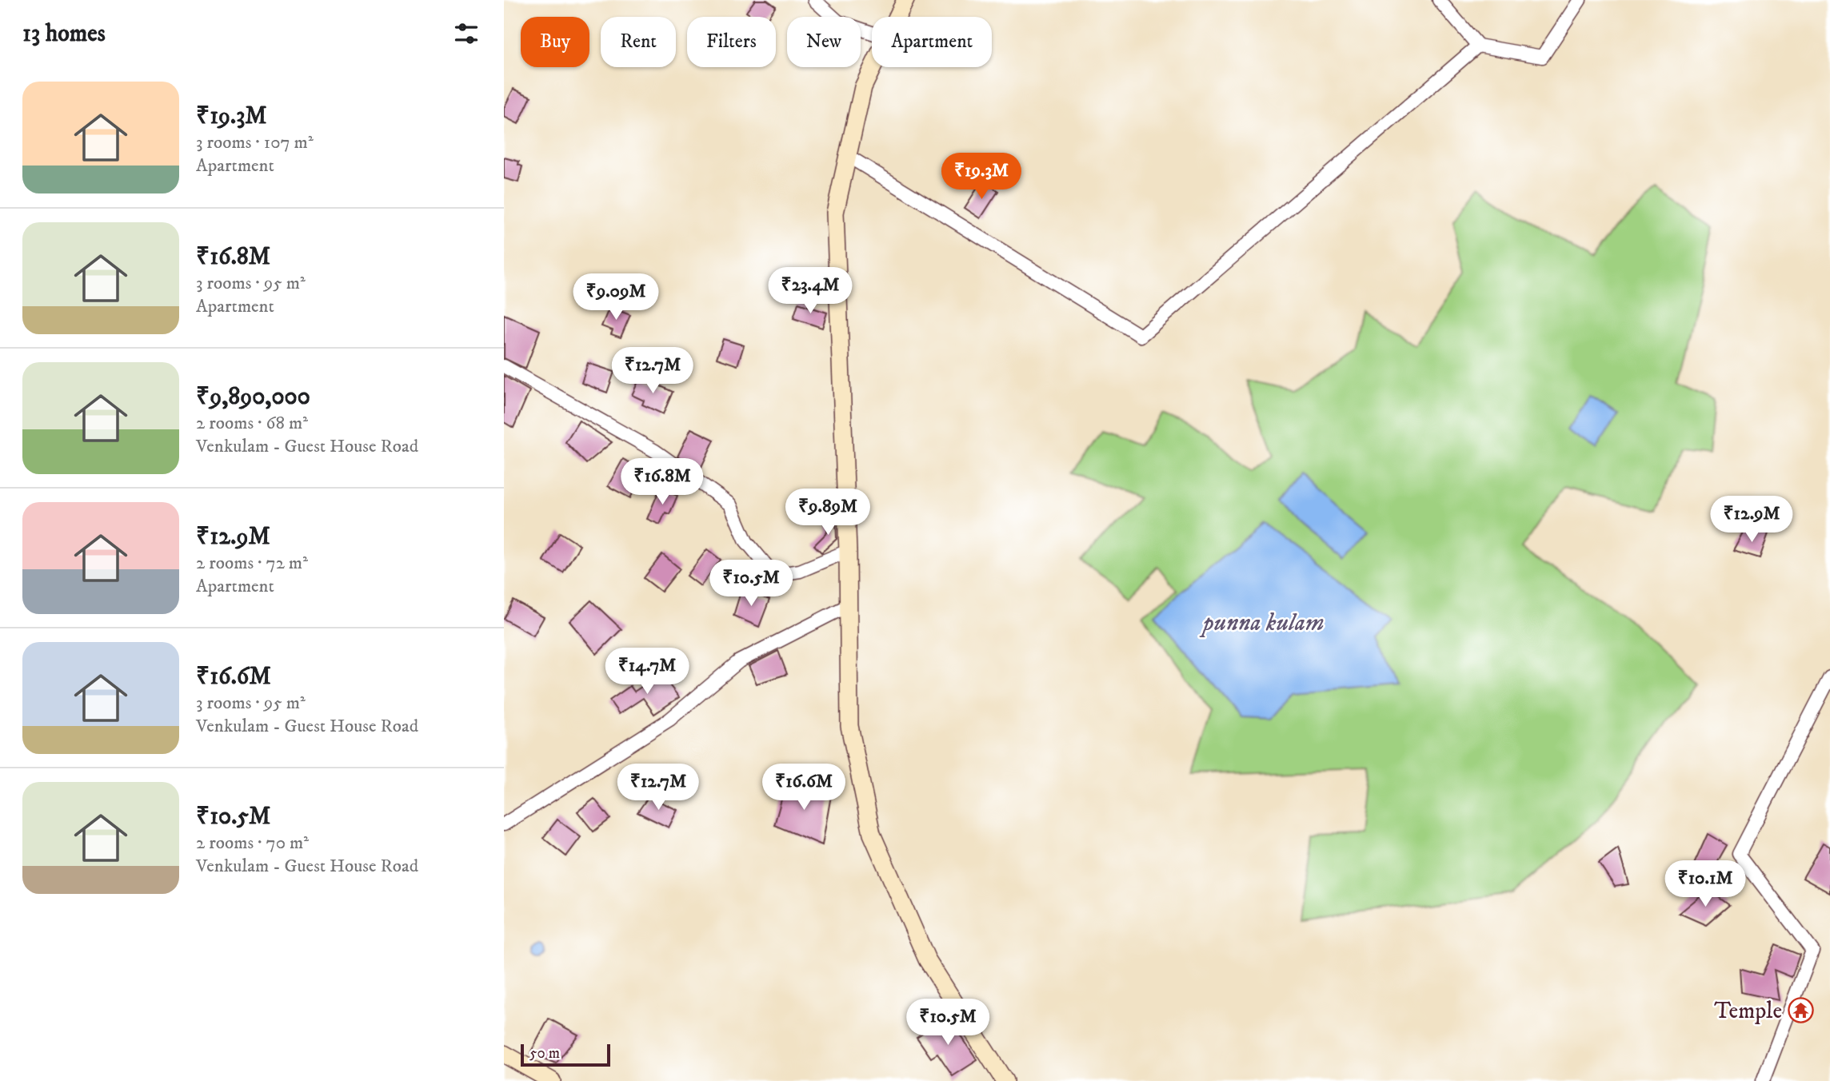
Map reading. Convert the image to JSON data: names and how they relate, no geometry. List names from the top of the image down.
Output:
{
  "water": ["punna kulam"],
  "places": {
    "temple": ["Temple"]
  },
  "scale_bar": "50 m",
  "page": {
    "heading": "13 homes",
    "chip": [
      "Buy",
      "Rent",
      "Filters",
      "New",
      "Apartment"
    ],
    "list": [
      {
        "name": "₹19.3M",
        "note": "3 rooms · 107 m² · Apartment"
      },
      {
        "name": "₹16.8M",
        "note": "3 rooms · 95 m² · Apartment"
      },
      {
        "name": "₹9,890,000",
        "note": "2 rooms · 68 m² · Venkulam - Guest House Road"
      },
      {
        "name": "₹12.9M",
        "note": "2 rooms · 72 m² · Apartment"
      },
      {
        "name": "₹16.6M",
        "note": "3 rooms · 95 m² · Venkulam - Guest House Road"
      },
      {
        "name": "₹10.5M",
        "note": "2 rooms · 70 m² · Venkulam - Guest House Road"
      }
    ],
    "price": [
      "₹19.3M",
      "₹23.4M",
      "₹9.09M",
      "₹12.7M",
      "₹16.8M",
      "₹9.89M",
      "₹12.9M",
      "₹10.5M",
      "₹14.7M",
      "₹12.7M",
      "₹16.6M",
      "₹10.1M",
      "₹10.5M"
    ],
    "scale": "50 m"
  }
}
